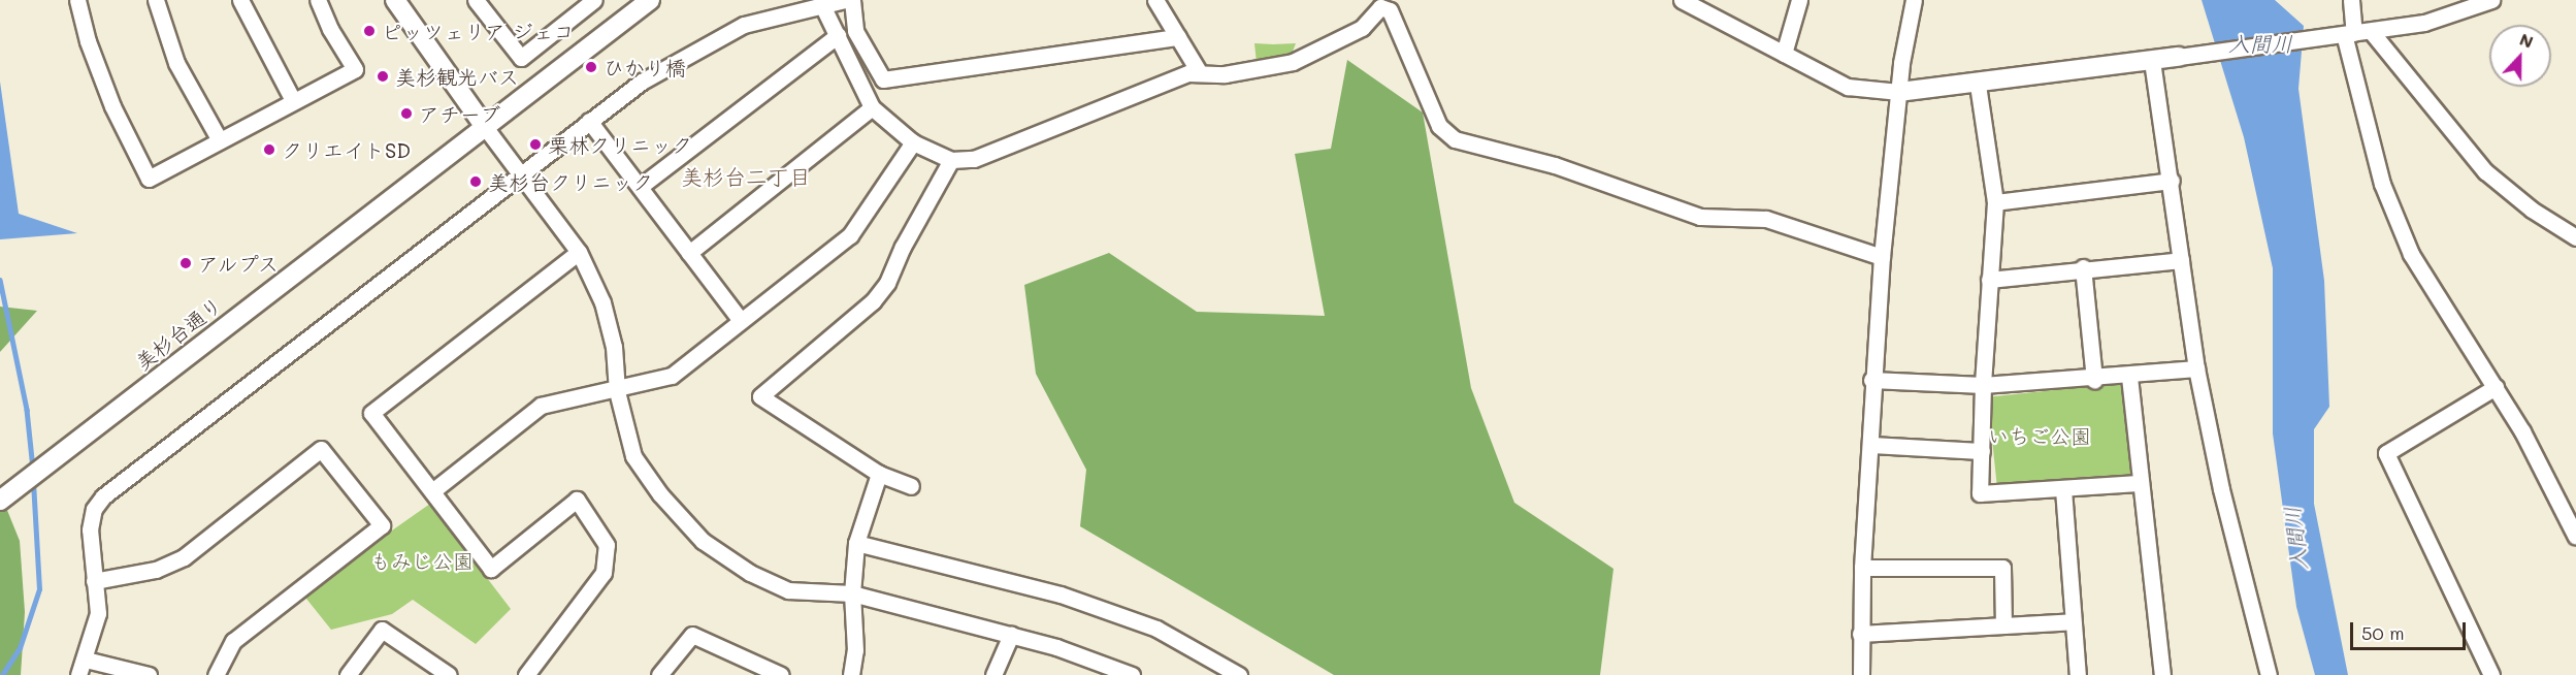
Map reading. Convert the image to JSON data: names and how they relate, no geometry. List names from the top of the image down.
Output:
{
  "streets": {
    "street": ["美杉台通り"]
  },
  "districts": ["美杉台二丁目"],
  "water": ["入間川"],
  "parks": ["いちご公園", "もみじ公園"],
  "places": [
    "ピッツェリア ジェコ",
    "ひかり橋",
    "美杉観光バス",
    "アチーブ",
    "栗林クリニック",
    "クリエイトSD",
    "美杉台クリニック",
    "アルプス"
  ],
  "scale_bar": "50 m",
  "north": "top"
}
